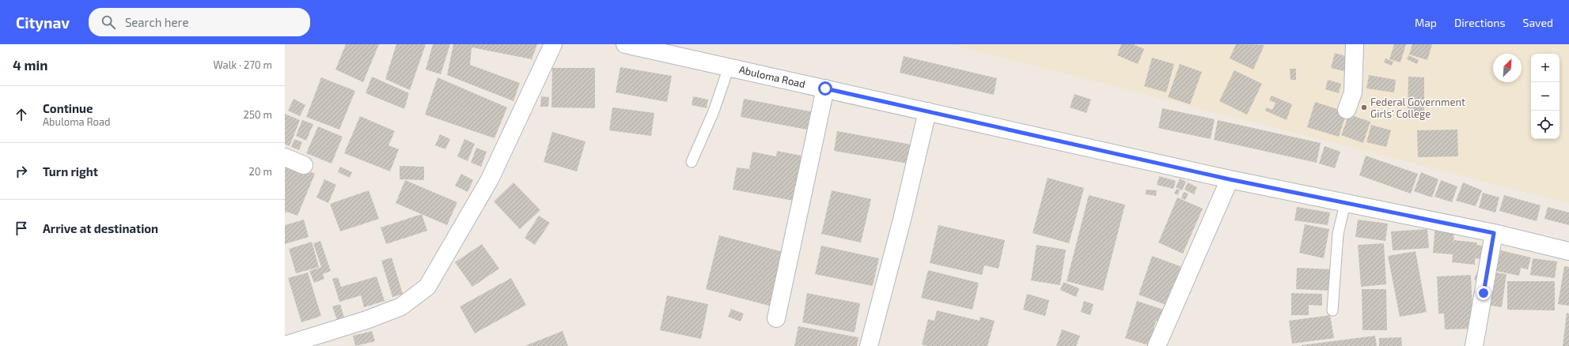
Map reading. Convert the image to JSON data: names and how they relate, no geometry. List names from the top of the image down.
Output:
{
  "streets": {
    "street": ["Abuloma Road"]
  },
  "places": ["Federal Government Girls' College"],
  "north": "top right",
  "page": {
    "header": "Citynav",
    "search": "Search here",
    "nav": ["Map", "Directions", "Saved"],
    "heading": ["4 min", "Walk · 270 m"],
    "map_buttons": ["+", "−"],
    "list": [
      ["Continue", "Abuloma Road", "250 m"],
      ["Turn right", "20 m"],
      "Arrive at destination"
    ]
  }
}
